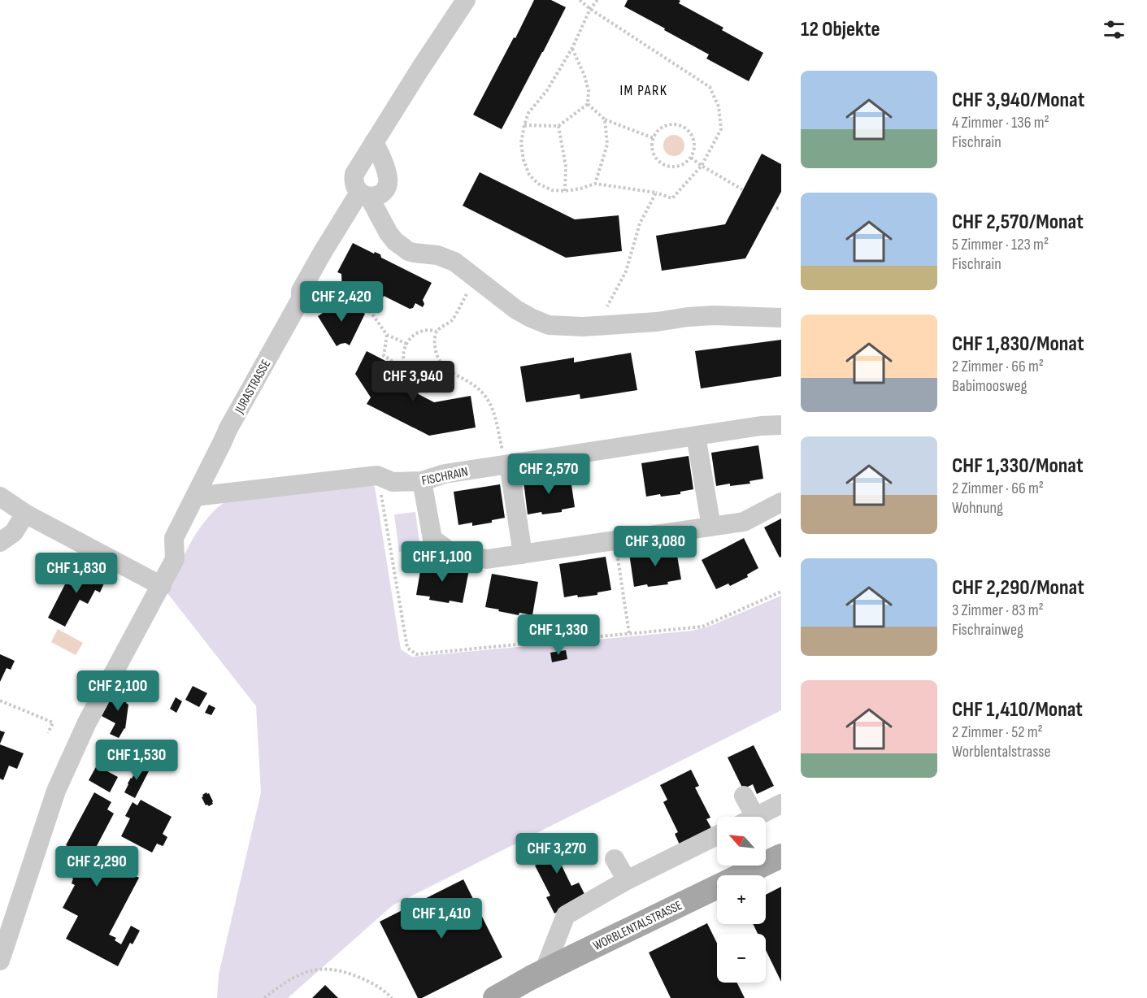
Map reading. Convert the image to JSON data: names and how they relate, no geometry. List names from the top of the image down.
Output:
{
  "streets": {
    "main road": ["WORBLENTALSTRASSE"],
    "street": ["JURASTRASSE", "FISCHRAIN"]
  },
  "crossings": [
    ["JURASTRASSE", "FISCHRAIN"]
  ],
  "districts": ["IM PARK"],
  "north": "top left",
  "page": {
    "heading": "12 Objekte",
    "list": [
      {
        "name": "CHF 3,940/Monat",
        "note": "4 Zimmer · 136 m² · Fischrain"
      },
      {
        "name": "CHF 2,570/Monat",
        "note": "5 Zimmer · 123 m² · Fischrain"
      },
      {
        "name": "CHF 1,830/Monat",
        "note": "2 Zimmer · 66 m² · Babimoosweg"
      },
      {
        "name": "CHF 1,330/Monat",
        "note": "2 Zimmer · 66 m² · Wohnung"
      },
      {
        "name": "CHF 2,290/Monat",
        "note": "3 Zimmer · 83 m² · Fischrainweg"
      },
      {
        "name": "CHF 1,410/Monat",
        "note": "2 Zimmer · 52 m² · Worblentalstrasse"
      }
    ],
    "price": [
      "CHF 2,420",
      "CHF 3,940",
      "CHF 2,570",
      "CHF 3,080",
      "CHF 1,100",
      "CHF 1,830",
      "CHF 1,330",
      "CHF 2,100",
      "CHF 1,530",
      "CHF 3,270",
      "CHF 2,290",
      "CHF 1,410"
    ],
    "map_buttons": ["+", "−"]
  }
}
